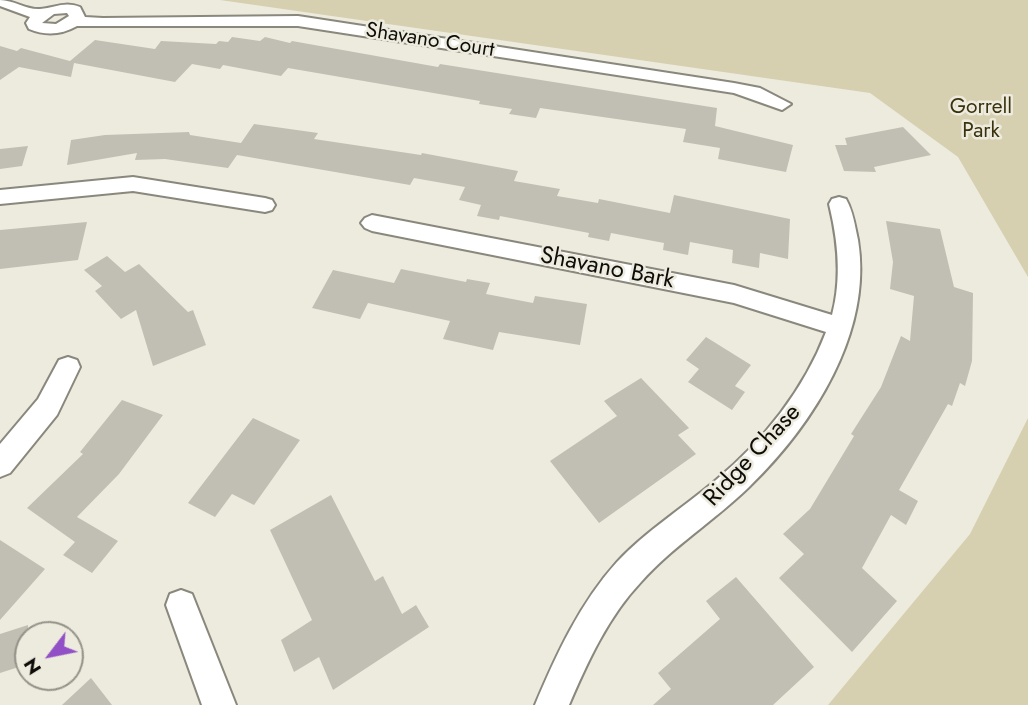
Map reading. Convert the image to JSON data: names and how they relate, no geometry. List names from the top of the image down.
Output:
{
  "streets": {
    "street": ["Shavano Court", "Shavano Bark", "Ridge Chase"]
  },
  "crossings": [
    ["Shavano Bark", "Ridge Chase"]
  ],
  "parks": ["Gorrell Park"],
  "north": "bottom left"
}
